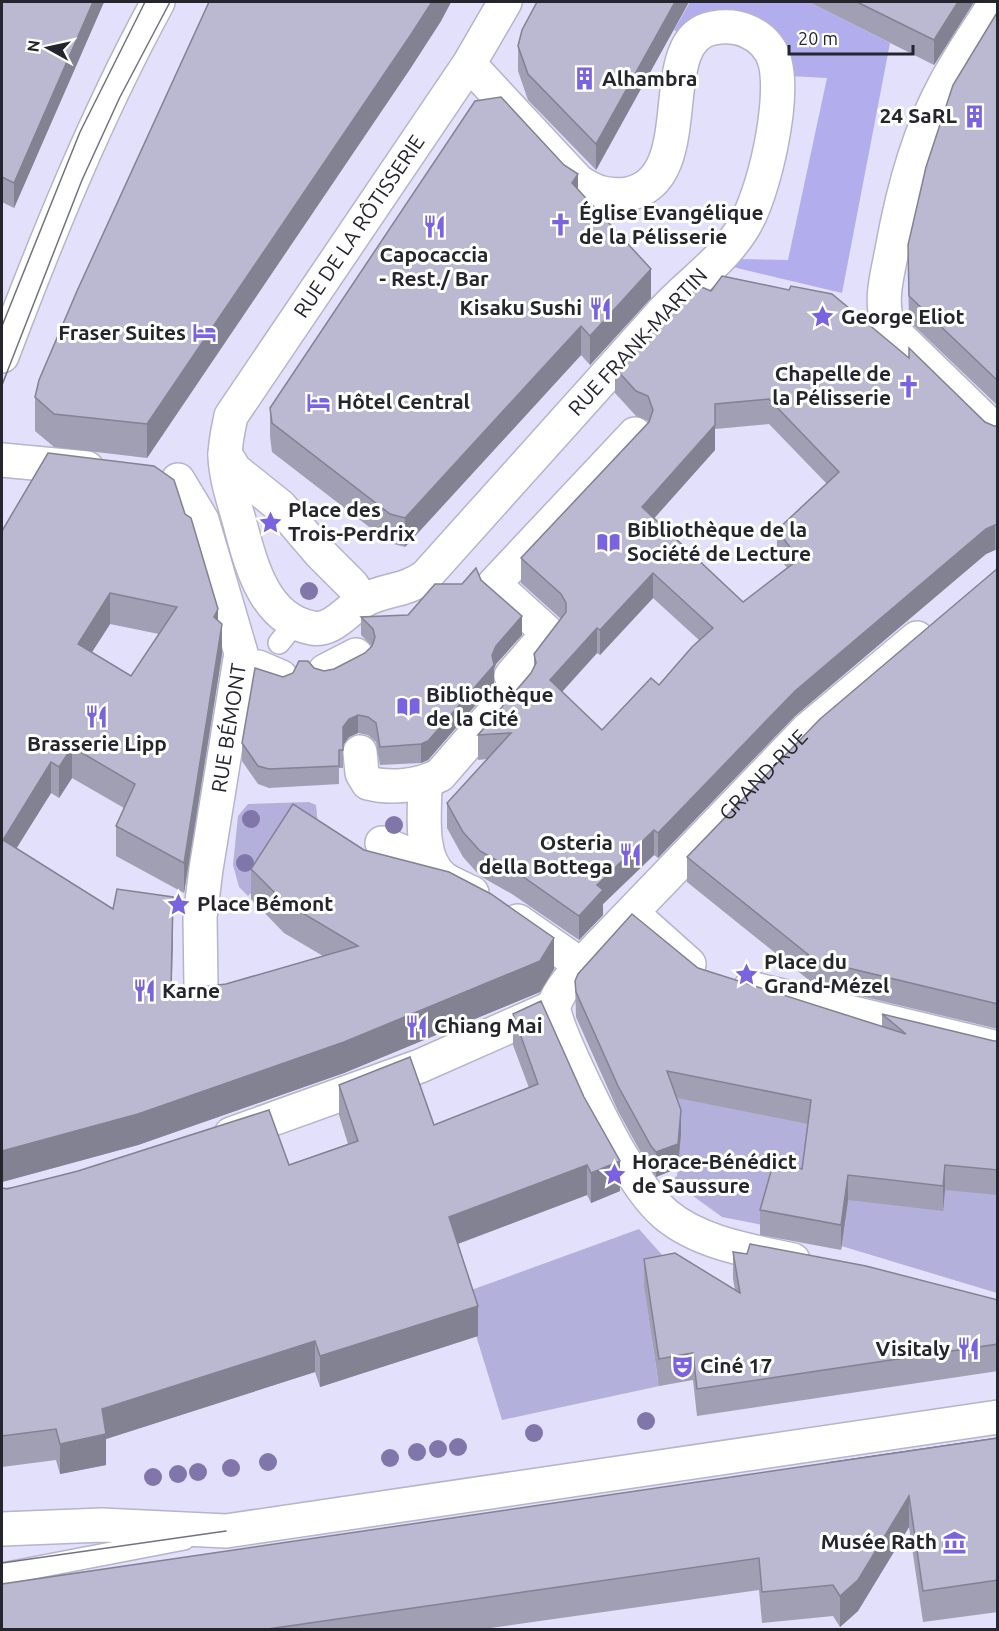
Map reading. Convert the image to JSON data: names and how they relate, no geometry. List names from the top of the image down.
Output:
{
  "streets": {
    "street": [
      "RUE DE LA RÔTISSERIE",
      "RUE FRANK-MARTIN",
      "RUE BÉMONT",
      "GRAND-RUE"
    ]
  },
  "crossings": [
    ["RUE DE LA RÔTISSERIE", "RUE FRANK-MARTIN"],
    ["RUE DE LA RÔTISSERIE", "RUE BÉMONT"]
  ],
  "places": {
    "building": ["Alhambra", "24 SaRL"],
    "church": ["Église Evangélique de la Pélisserie", "Chapelle de la Pélisserie"],
    "restaurant": [
      "Capocaccia - Rest./ Bar",
      "Kisaku Sushi",
      "Brasserie Lipp",
      "Osteria della Bottega",
      "Karne",
      "Chiang Mai",
      "Visitaly"
    ],
    "place": [
      "George Eliot",
      "Place des Trois-Perdrix",
      "Place Bémont",
      "Place du Grand-Mézel",
      "Horace-Bénédict de Saussure"
    ],
    "hotel": ["Fraser Suites", "Hôtel Central"],
    "library": ["Bibliothèque de la Société de Lecture", "Bibliothèque de la Cité"],
    "theatre": ["Ciné 17"],
    "museum": ["Musée Rath"]
  },
  "scale_bar": "20 m",
  "north": "left"
}
